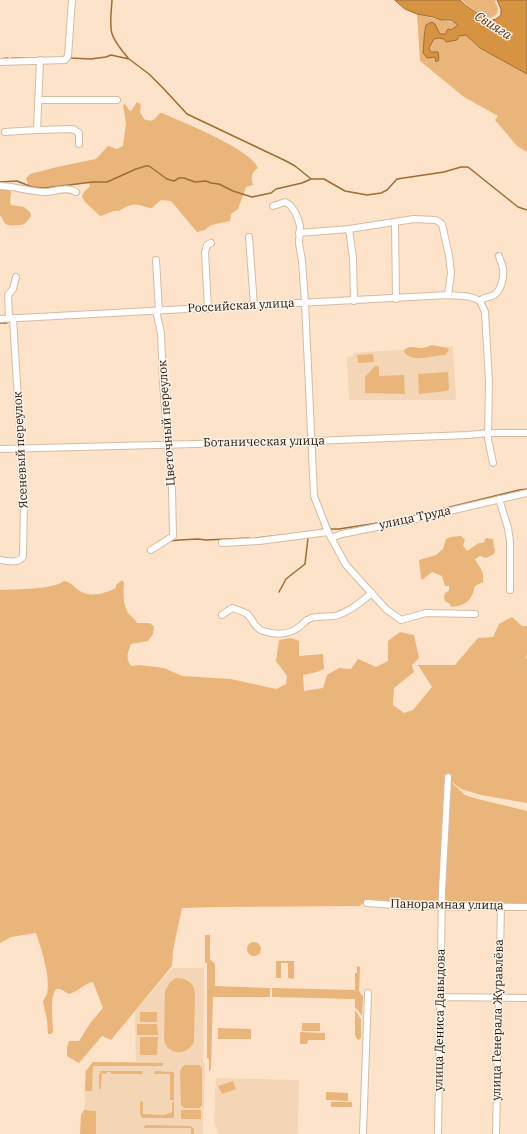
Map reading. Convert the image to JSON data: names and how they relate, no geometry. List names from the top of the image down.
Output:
{
  "streets": {
    "street": [
      "Российская улица",
      "Цветочный переулок",
      "Ботаническая улица",
      "Ясеневый переулок",
      "улица Труда",
      "Панорамная улица",
      "улица Дениса Давыдова",
      "улица Генерала Журавлёва"
    ]
  },
  "crossings": [
    ["Российская улица", "Цветочный переулок"],
    ["Российская улица", "Ясеневый переулок"],
    ["Цветочный переулок", "Ботаническая улица"],
    ["Ботаническая улица", "Ясеневый переулок"],
    ["Панорамная улица", "улица Дениса Давыдова"],
    ["Панорамная улица", "улица Генерала Журавлёва"]
  ],
  "water": ["Свияга"]
}
